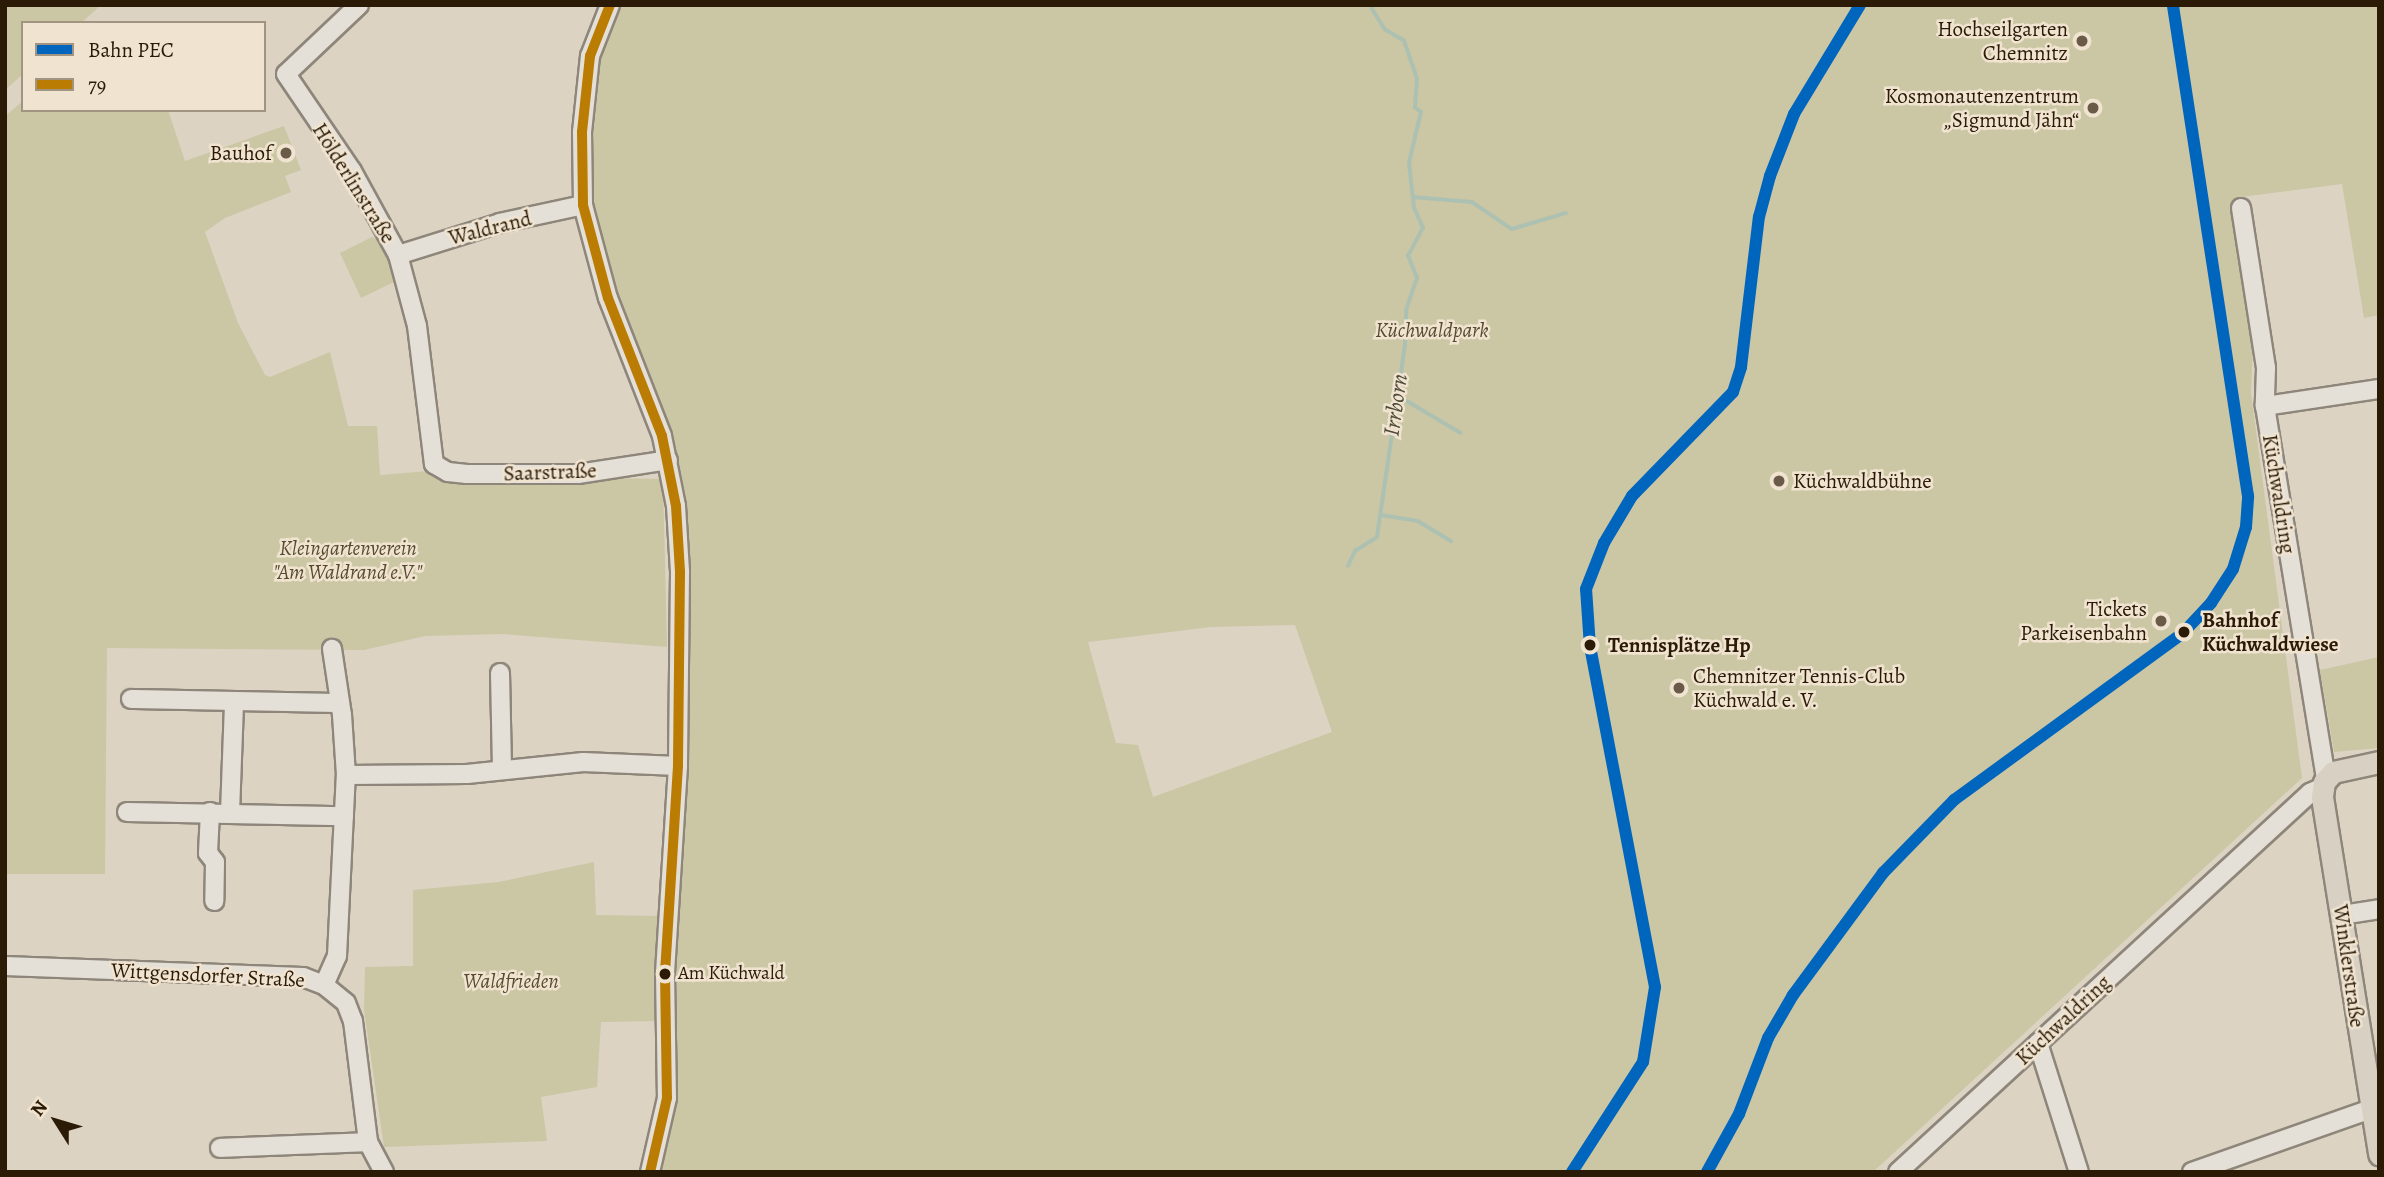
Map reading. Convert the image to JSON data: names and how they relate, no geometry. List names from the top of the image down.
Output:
{
  "streets": {
    "main road": ["Winklerstraße"],
    "street": [
      "Hölderlinstraße",
      "Waldrand",
      "Saarstraße",
      "Küchwaldring",
      "Wittgensdorfer Straße"
    ]
  },
  "crossings": [
    ["Hölderlinstraße", "Waldrand"],
    ["Hölderlinstraße", "Saarstraße"],
    ["Küchwaldring", "Winklerstraße"]
  ],
  "water": ["Irrborn"],
  "parks": ["Küchwaldpark", "Kleingartenverein \"Am Waldrand e.V.\"", "Waldfrieden"],
  "places": [
    "Hochseilgarten Chemnitz",
    "Kosmonautenzentrum „Sigmund Jähn“",
    "Bauhof",
    "Küchwaldbühne",
    "Tickets Parkeisenbahn",
    "Bahnhof Küchwaldwiese",
    "Tennisplätze Hp",
    "Chemnitzer Tennis-Club Küchwald e. V.",
    "Am Küchwald"
  ],
  "lines": ["rail line PEC", "transit line 79"],
  "legend": ["Bahn PEC", "79"],
  "north": "top left"
}
